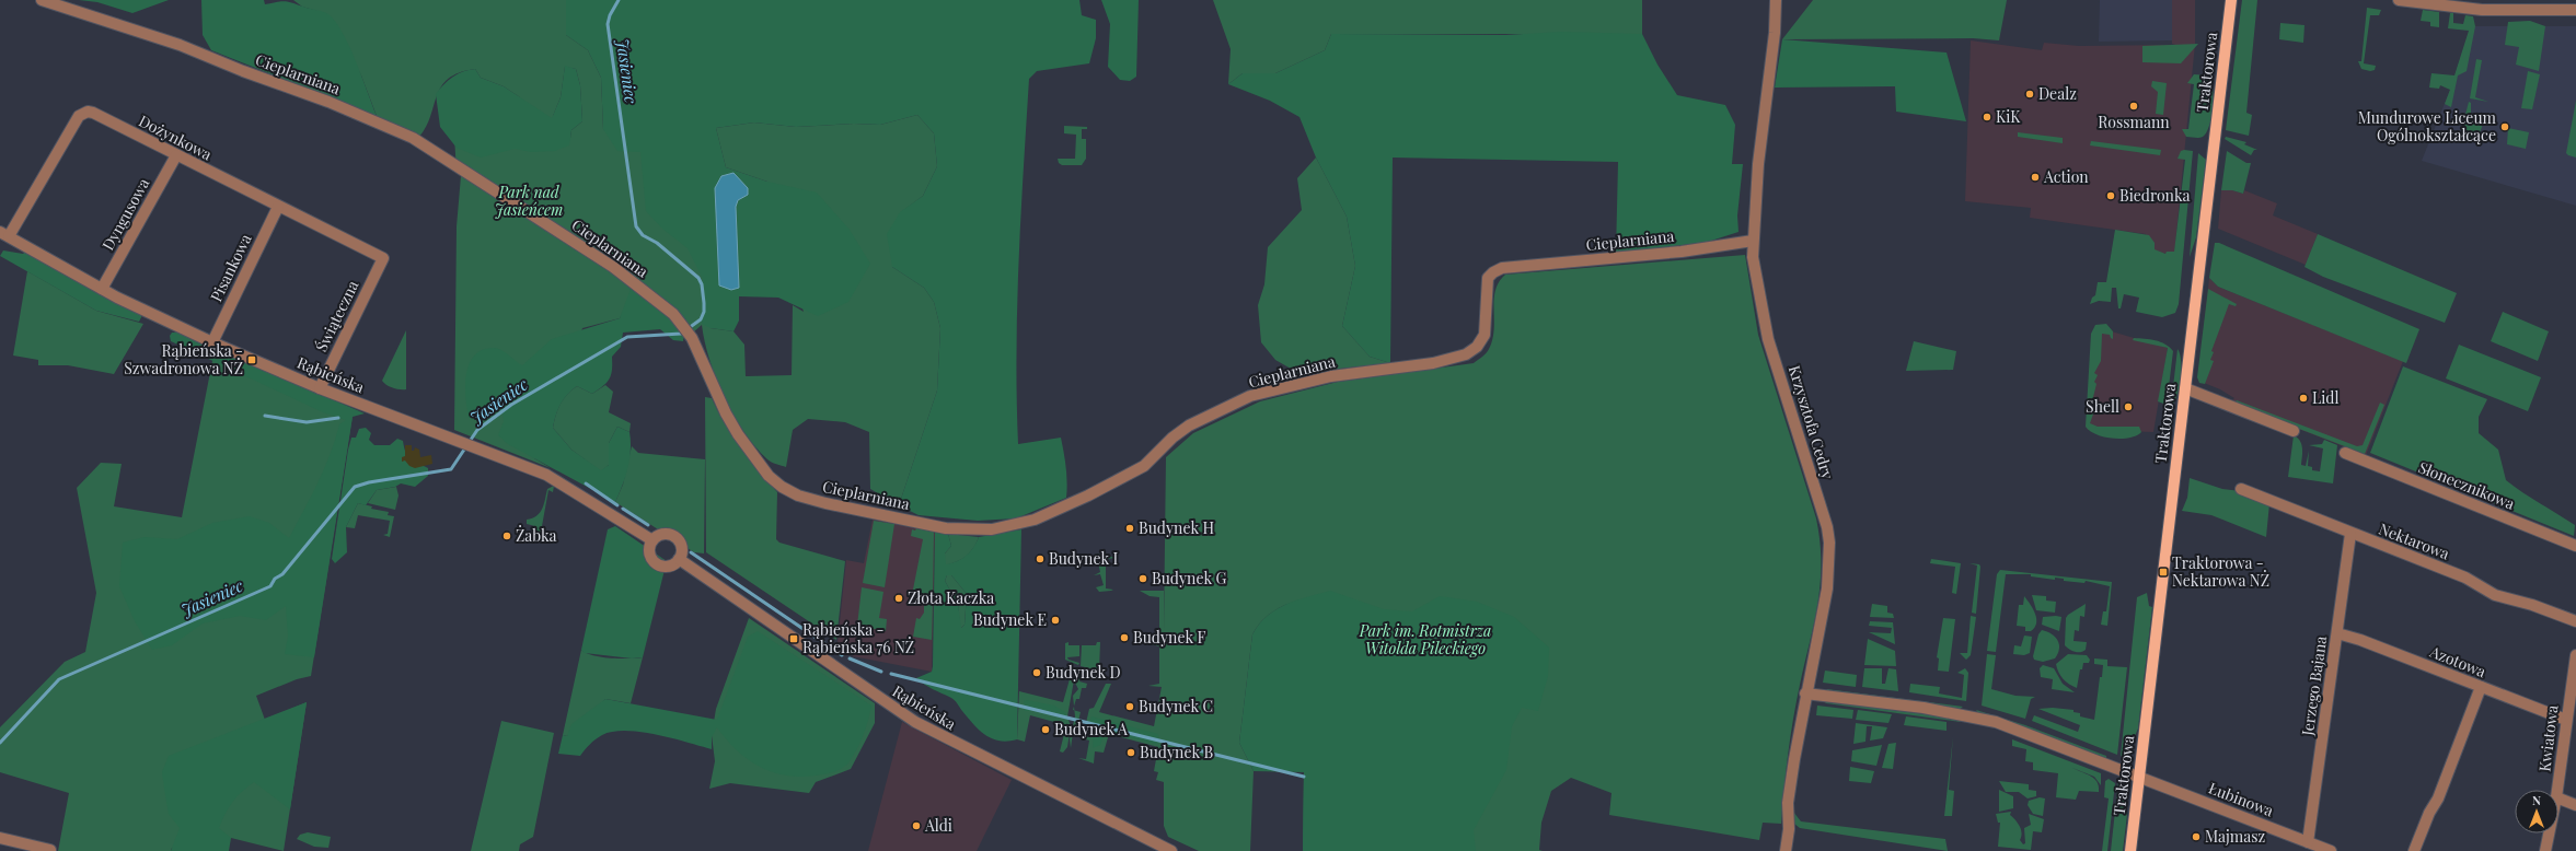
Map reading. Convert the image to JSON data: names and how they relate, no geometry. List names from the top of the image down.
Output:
{
  "streets": {
    "main road": ["Traktorowa"],
    "street": [
      "Cieplarniana",
      "Dożynkowa",
      "Dyngusowa",
      "Pisankowa",
      "Świąteczna",
      "Rąbieńska",
      "Krzysztofa Cedry",
      "Słonecznikowa",
      "Nektarowa",
      "Azotowa",
      "Jerzego Bajana",
      "Kwiatowa",
      "Łubinowa"
    ]
  },
  "crossings": [
    ["Traktorowa", "Łubinowa"],
    ["Cieplarniana", "Krzysztofa Cedry"],
    ["Dożynkowa", "Dyngusowa"],
    ["Dożynkowa", "Pisankowa"],
    ["Dożynkowa", "Świąteczna"],
    ["Dożynkowa", "Rąbieńska"],
    ["Dyngusowa", "Rąbieńska"],
    ["Pisankowa", "Rąbieńska"],
    ["Świąteczna", "Rąbieńska"],
    ["Krzysztofa Cedry", "Łubinowa"],
    ["Nektarowa", "Jerzego Bajana"],
    ["Azotowa", "Jerzego Bajana"],
    ["Azotowa", "Kwiatowa"],
    ["Jerzego Bajana", "Łubinowa"]
  ],
  "water": ["Jasieniec"],
  "parks": ["Park nad Jasieńcem", "Park im. Rotmistrza Witolda Pileckiego"],
  "places": {
    "other": [
      "Dealz",
      "Rossmann",
      "KiK",
      "Mundurowe Liceum Ogólnokształcące",
      "Action",
      "Biedronka",
      "Lidl",
      "Shell",
      "Budynek H",
      "Żabka",
      "Budynek I",
      "Budynek G",
      "Złota Kaczka",
      "Budynek E",
      "Budynek F",
      "Budynek D",
      "Budynek C",
      "Budynek A",
      "Budynek B",
      "Aldi",
      "Majmasz"
    ],
    "transit": ["Rąbieńska - Szwadronowa NŻ", "Traktorowa - Nektarowa NŻ", "Rąbieńska - Rąbieńska 76 NŻ"]
  },
  "north": "top"
}
